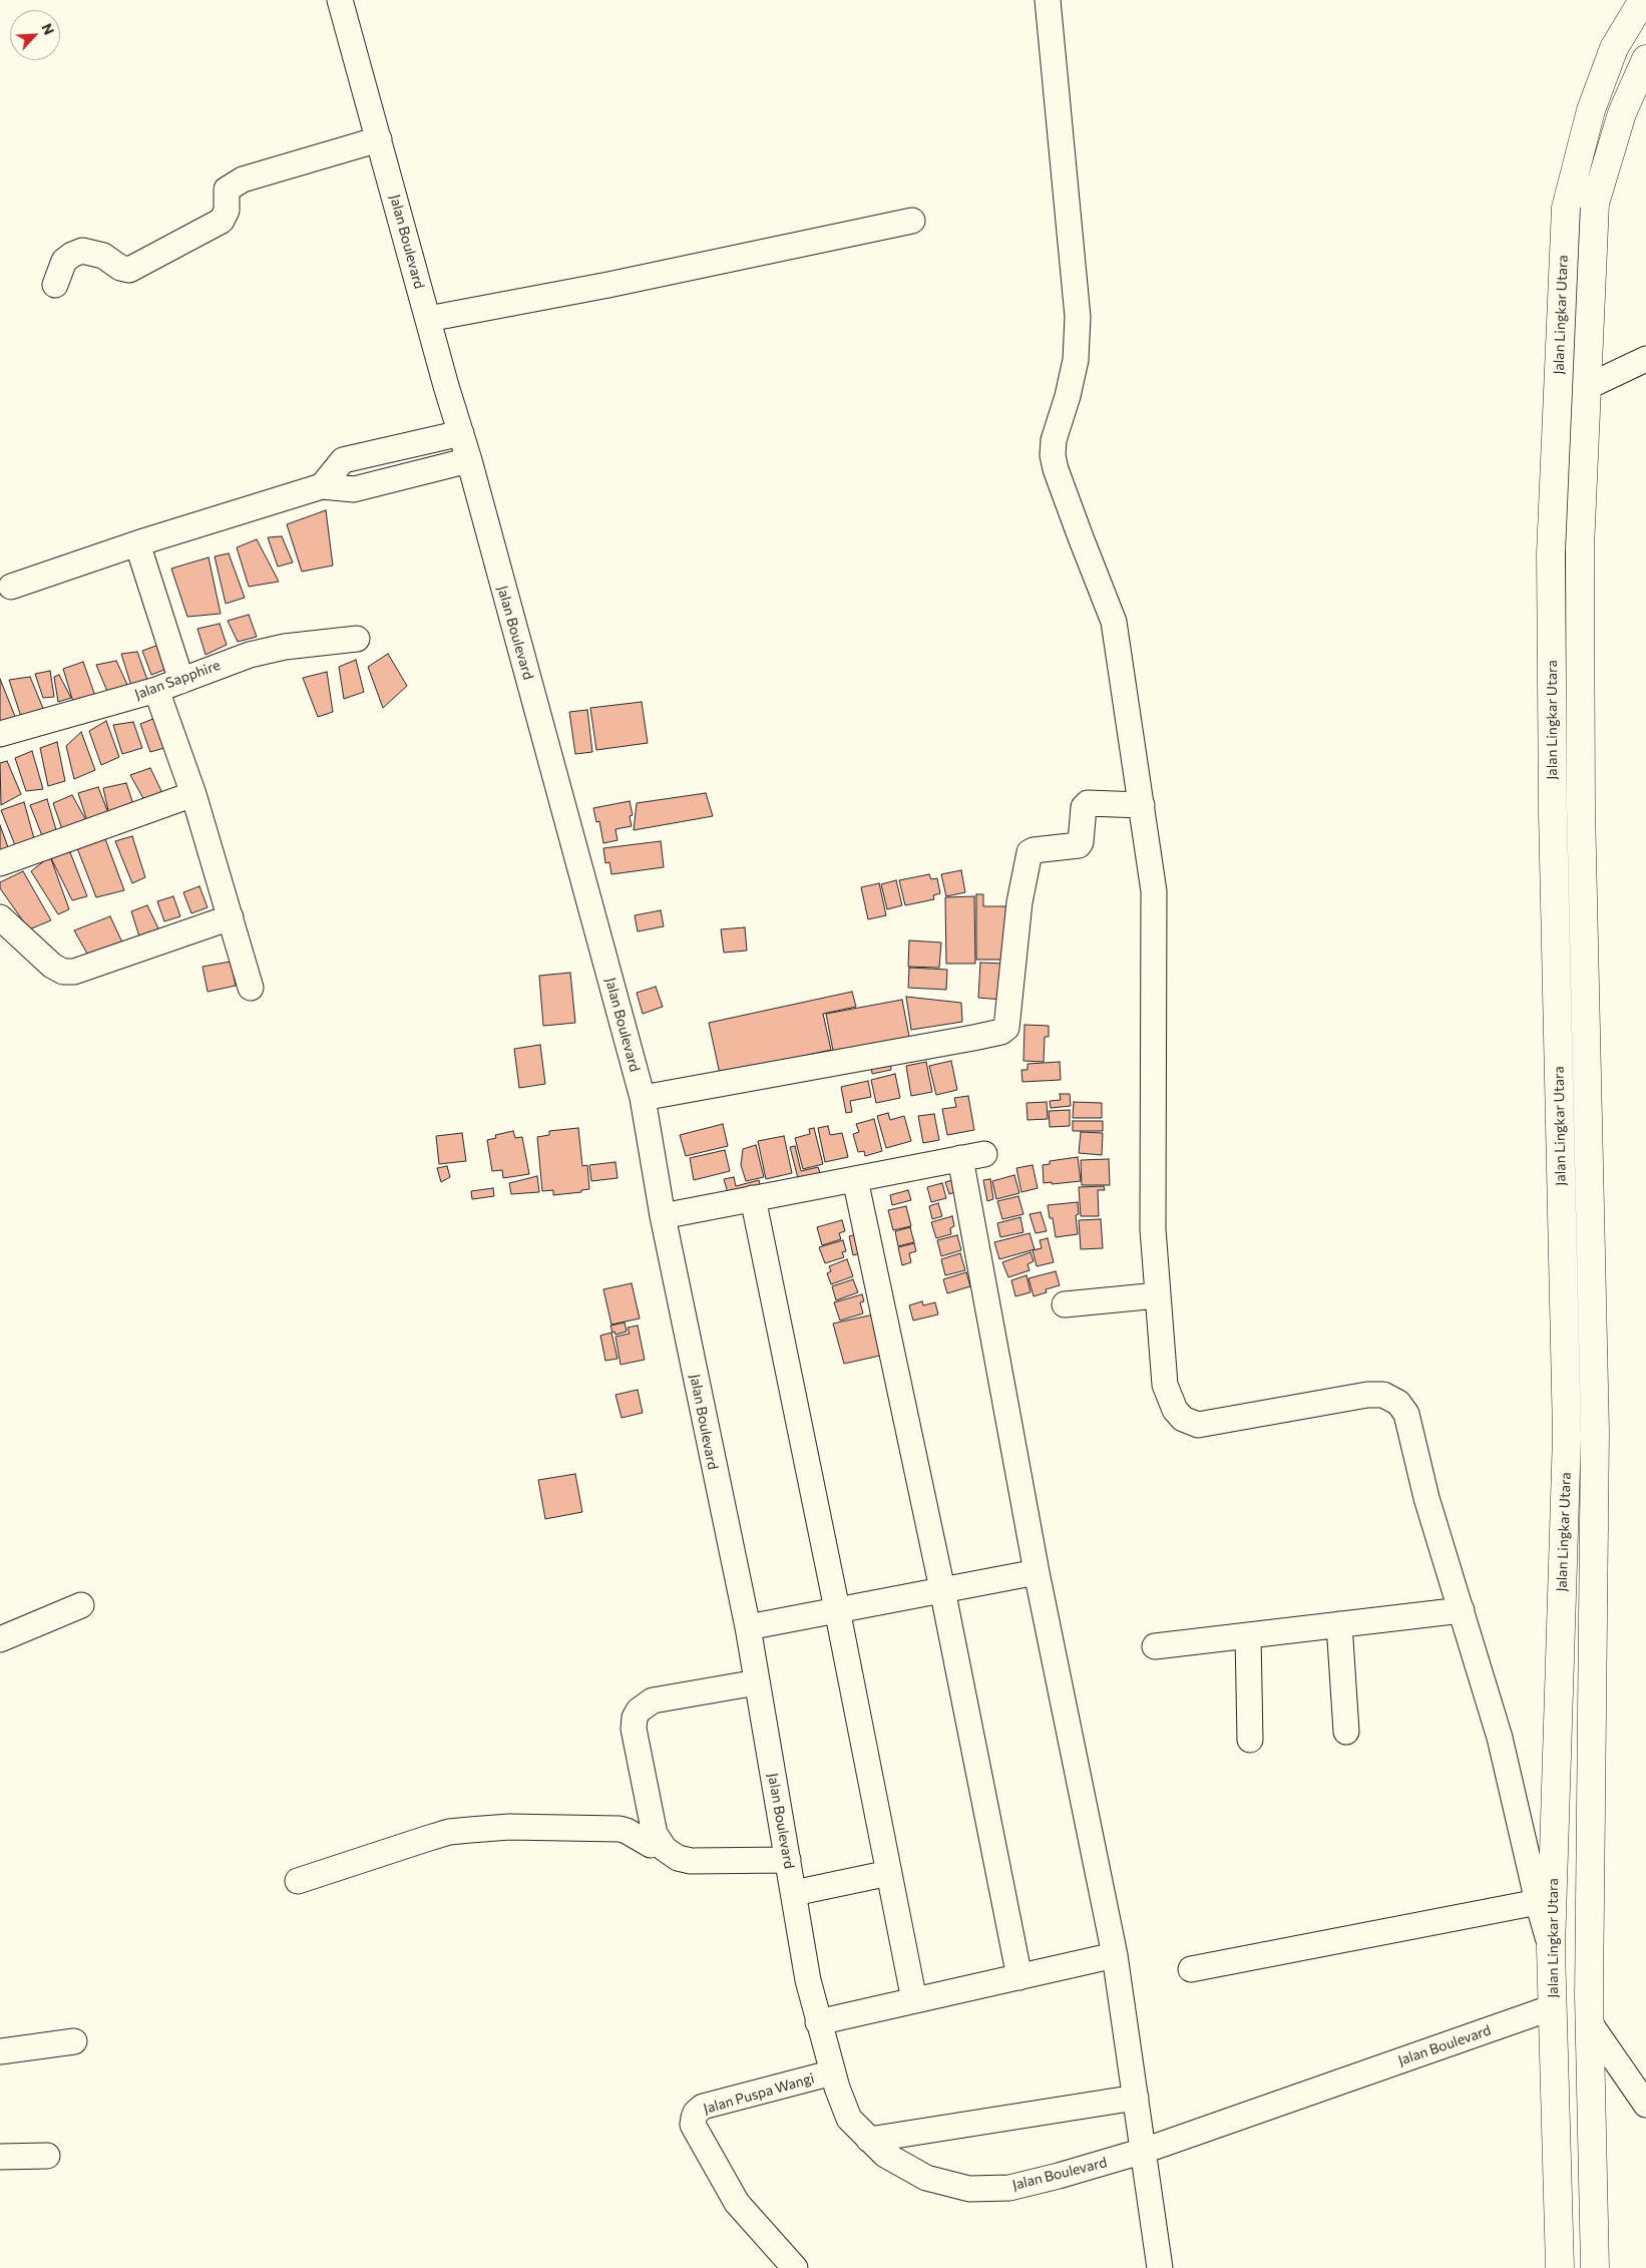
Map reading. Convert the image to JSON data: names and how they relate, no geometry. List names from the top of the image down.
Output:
{
  "streets": {
    "main road": ["Jalan Lingkar Utara"],
    "street": ["Jalan Boulevard", "Jalan Sapphire", "Jalan Puspa Wangi"]
  },
  "crossings": [
    ["Jalan Boulevard", "Jalan Lingkar Utara"],
    ["Jalan Boulevard", "Jalan Puspa Wangi"]
  ],
  "north": "top right"
}
